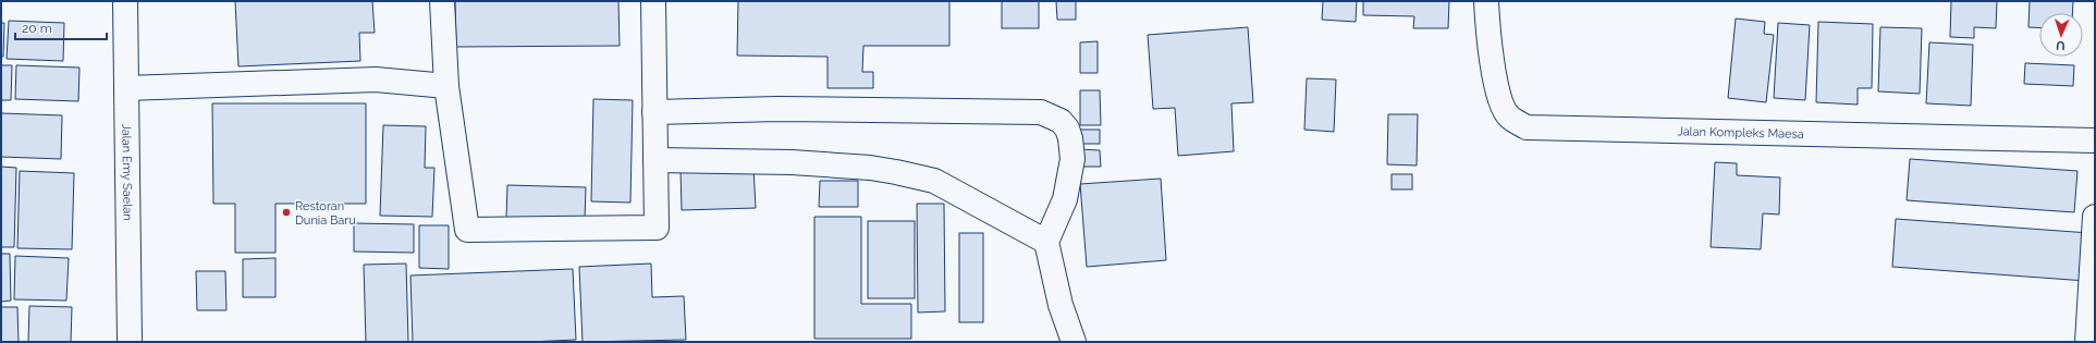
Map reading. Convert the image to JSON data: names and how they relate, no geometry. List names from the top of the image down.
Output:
{
  "streets": {
    "main road": ["Jalan Kompleks Maesa", "Jalan Emy Saelan"]
  },
  "places": ["Restoran Dunia Baru"],
  "scale_bar": "20 m",
  "north": "bottom"
}
